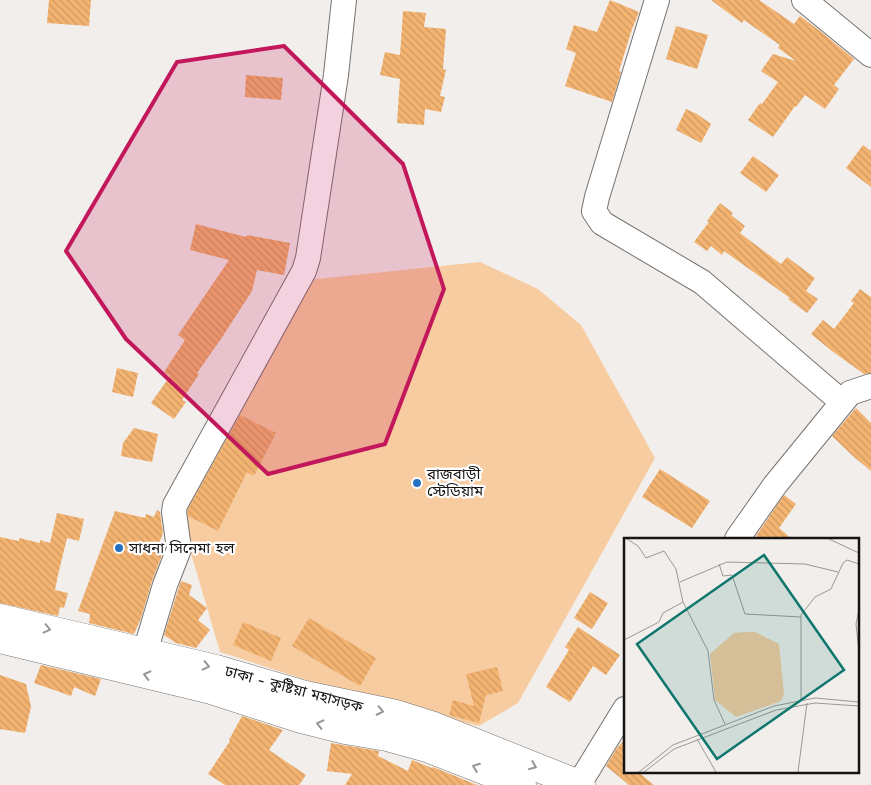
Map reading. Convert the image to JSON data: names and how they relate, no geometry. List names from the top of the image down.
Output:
{
  "streets": {
    "main road": ["ঢাকা - কুষ্টিয়া মহাসড়ক"]
  },
  "places": ["রাজবাড়ী স্টেডিয়াম", "সাধনা সিনেমা হল"]
}
